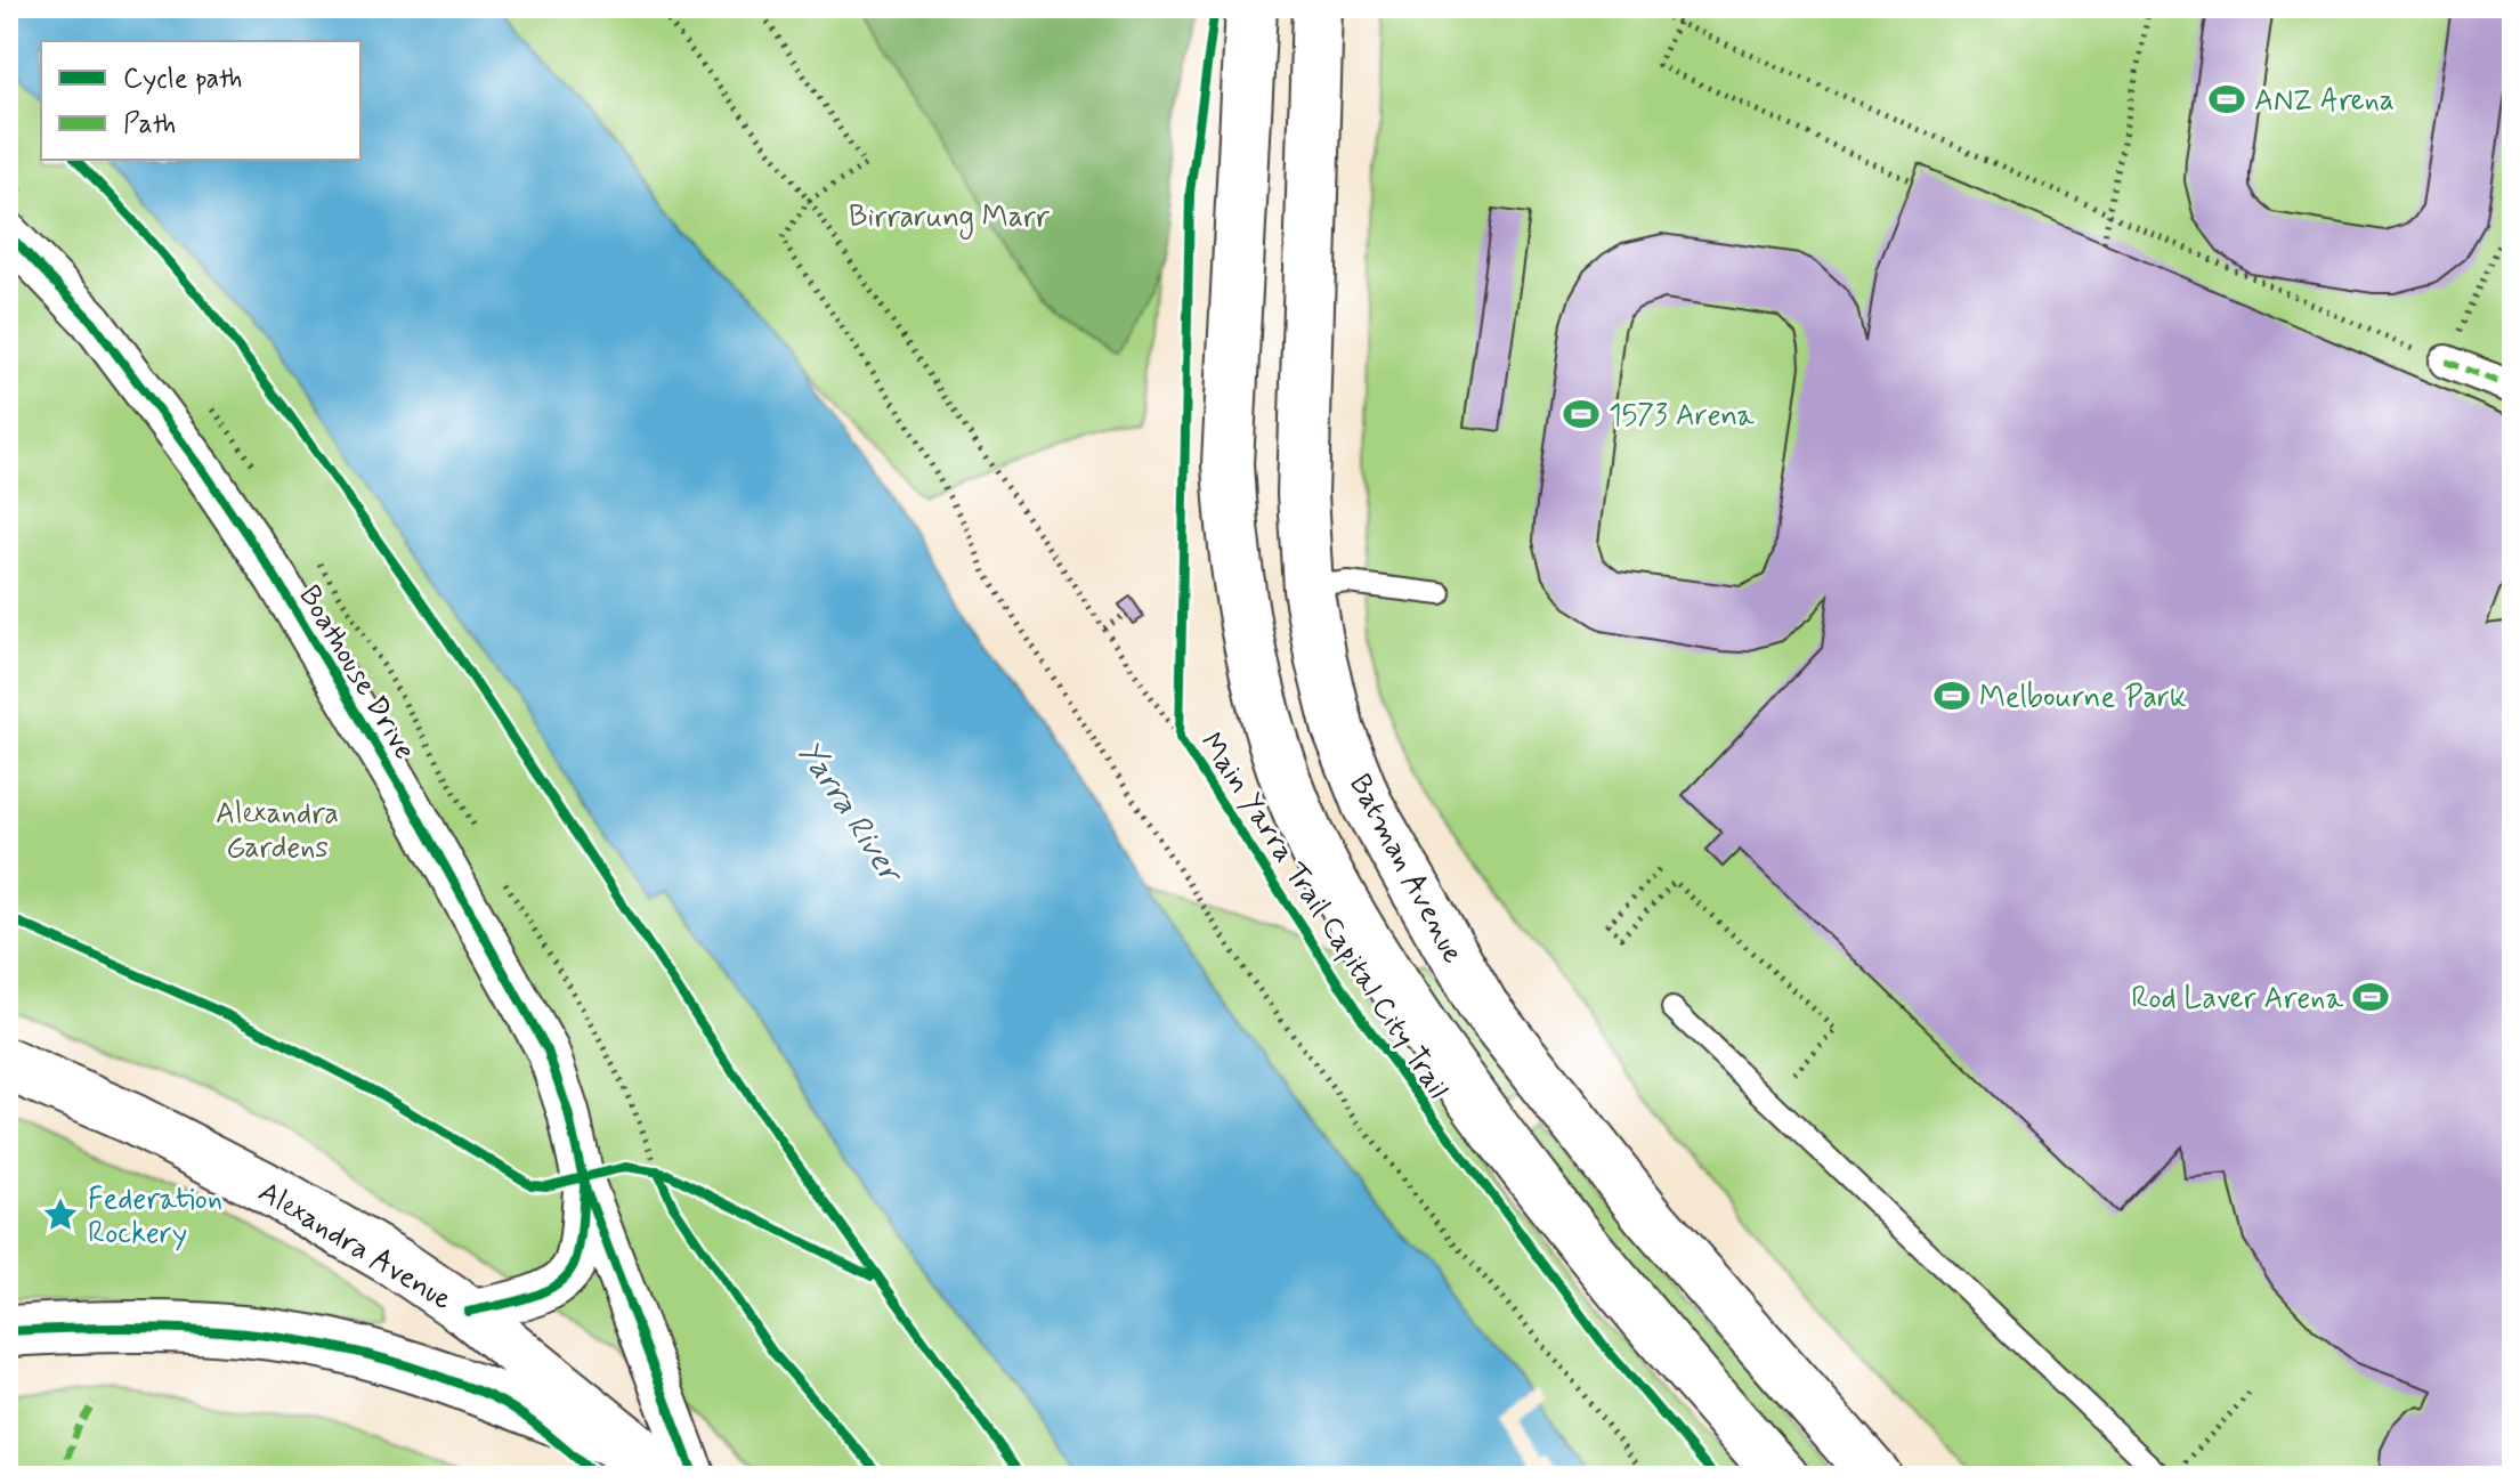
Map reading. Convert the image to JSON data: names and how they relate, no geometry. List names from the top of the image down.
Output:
{
  "streets": {
    "main road": ["Batman Avenue", "Alexandra Avenue"],
    "street": ["Boathouse Drive"],
    "cycle path": ["Main Yarra Trail Capital City Trail"]
  },
  "crossings": [
    ["Boathouse Drive", "Alexandra Avenue"]
  ],
  "water": ["Yarra River"],
  "parks": ["Birrarung Marr", "Alexandra Gardens"],
  "places": {
    "sports": [
      "ANZ Arena",
      "1573 Arena",
      "Melbourne Park",
      "Rod Laver Arena"
    ],
    "place": ["Federation Rockery"]
  },
  "legend": ["Cycle path", "Path"]
}
